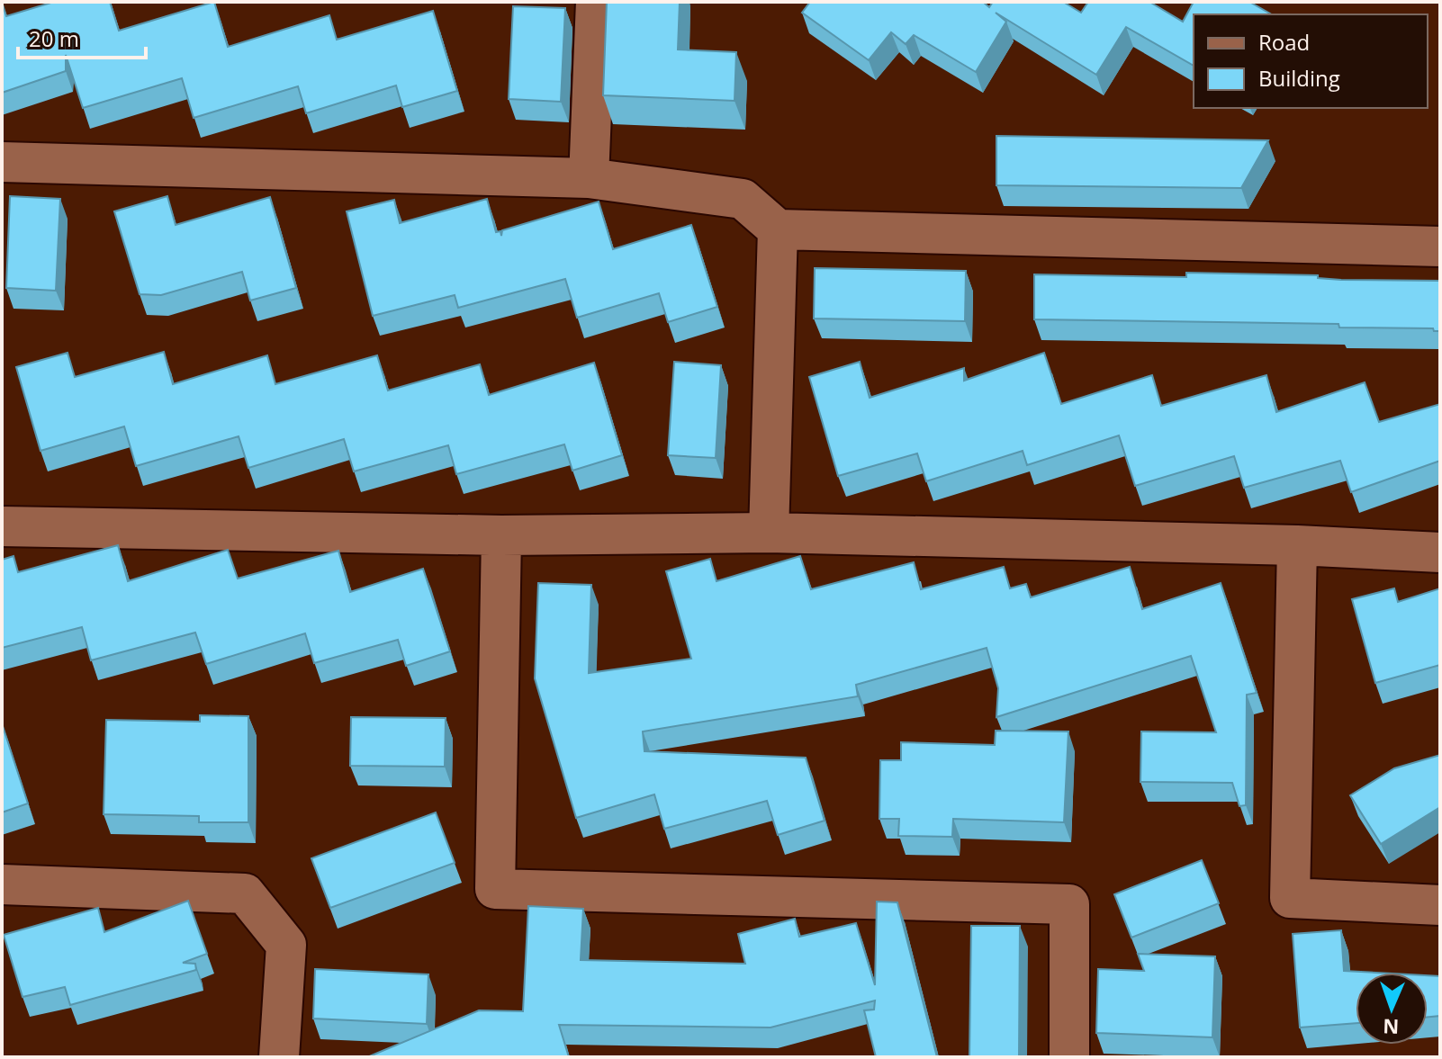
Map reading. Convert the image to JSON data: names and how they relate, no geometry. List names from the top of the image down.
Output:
{
  "legend": ["Road", "Building"],
  "scale_bar": "20 m",
  "north": "bottom"
}
